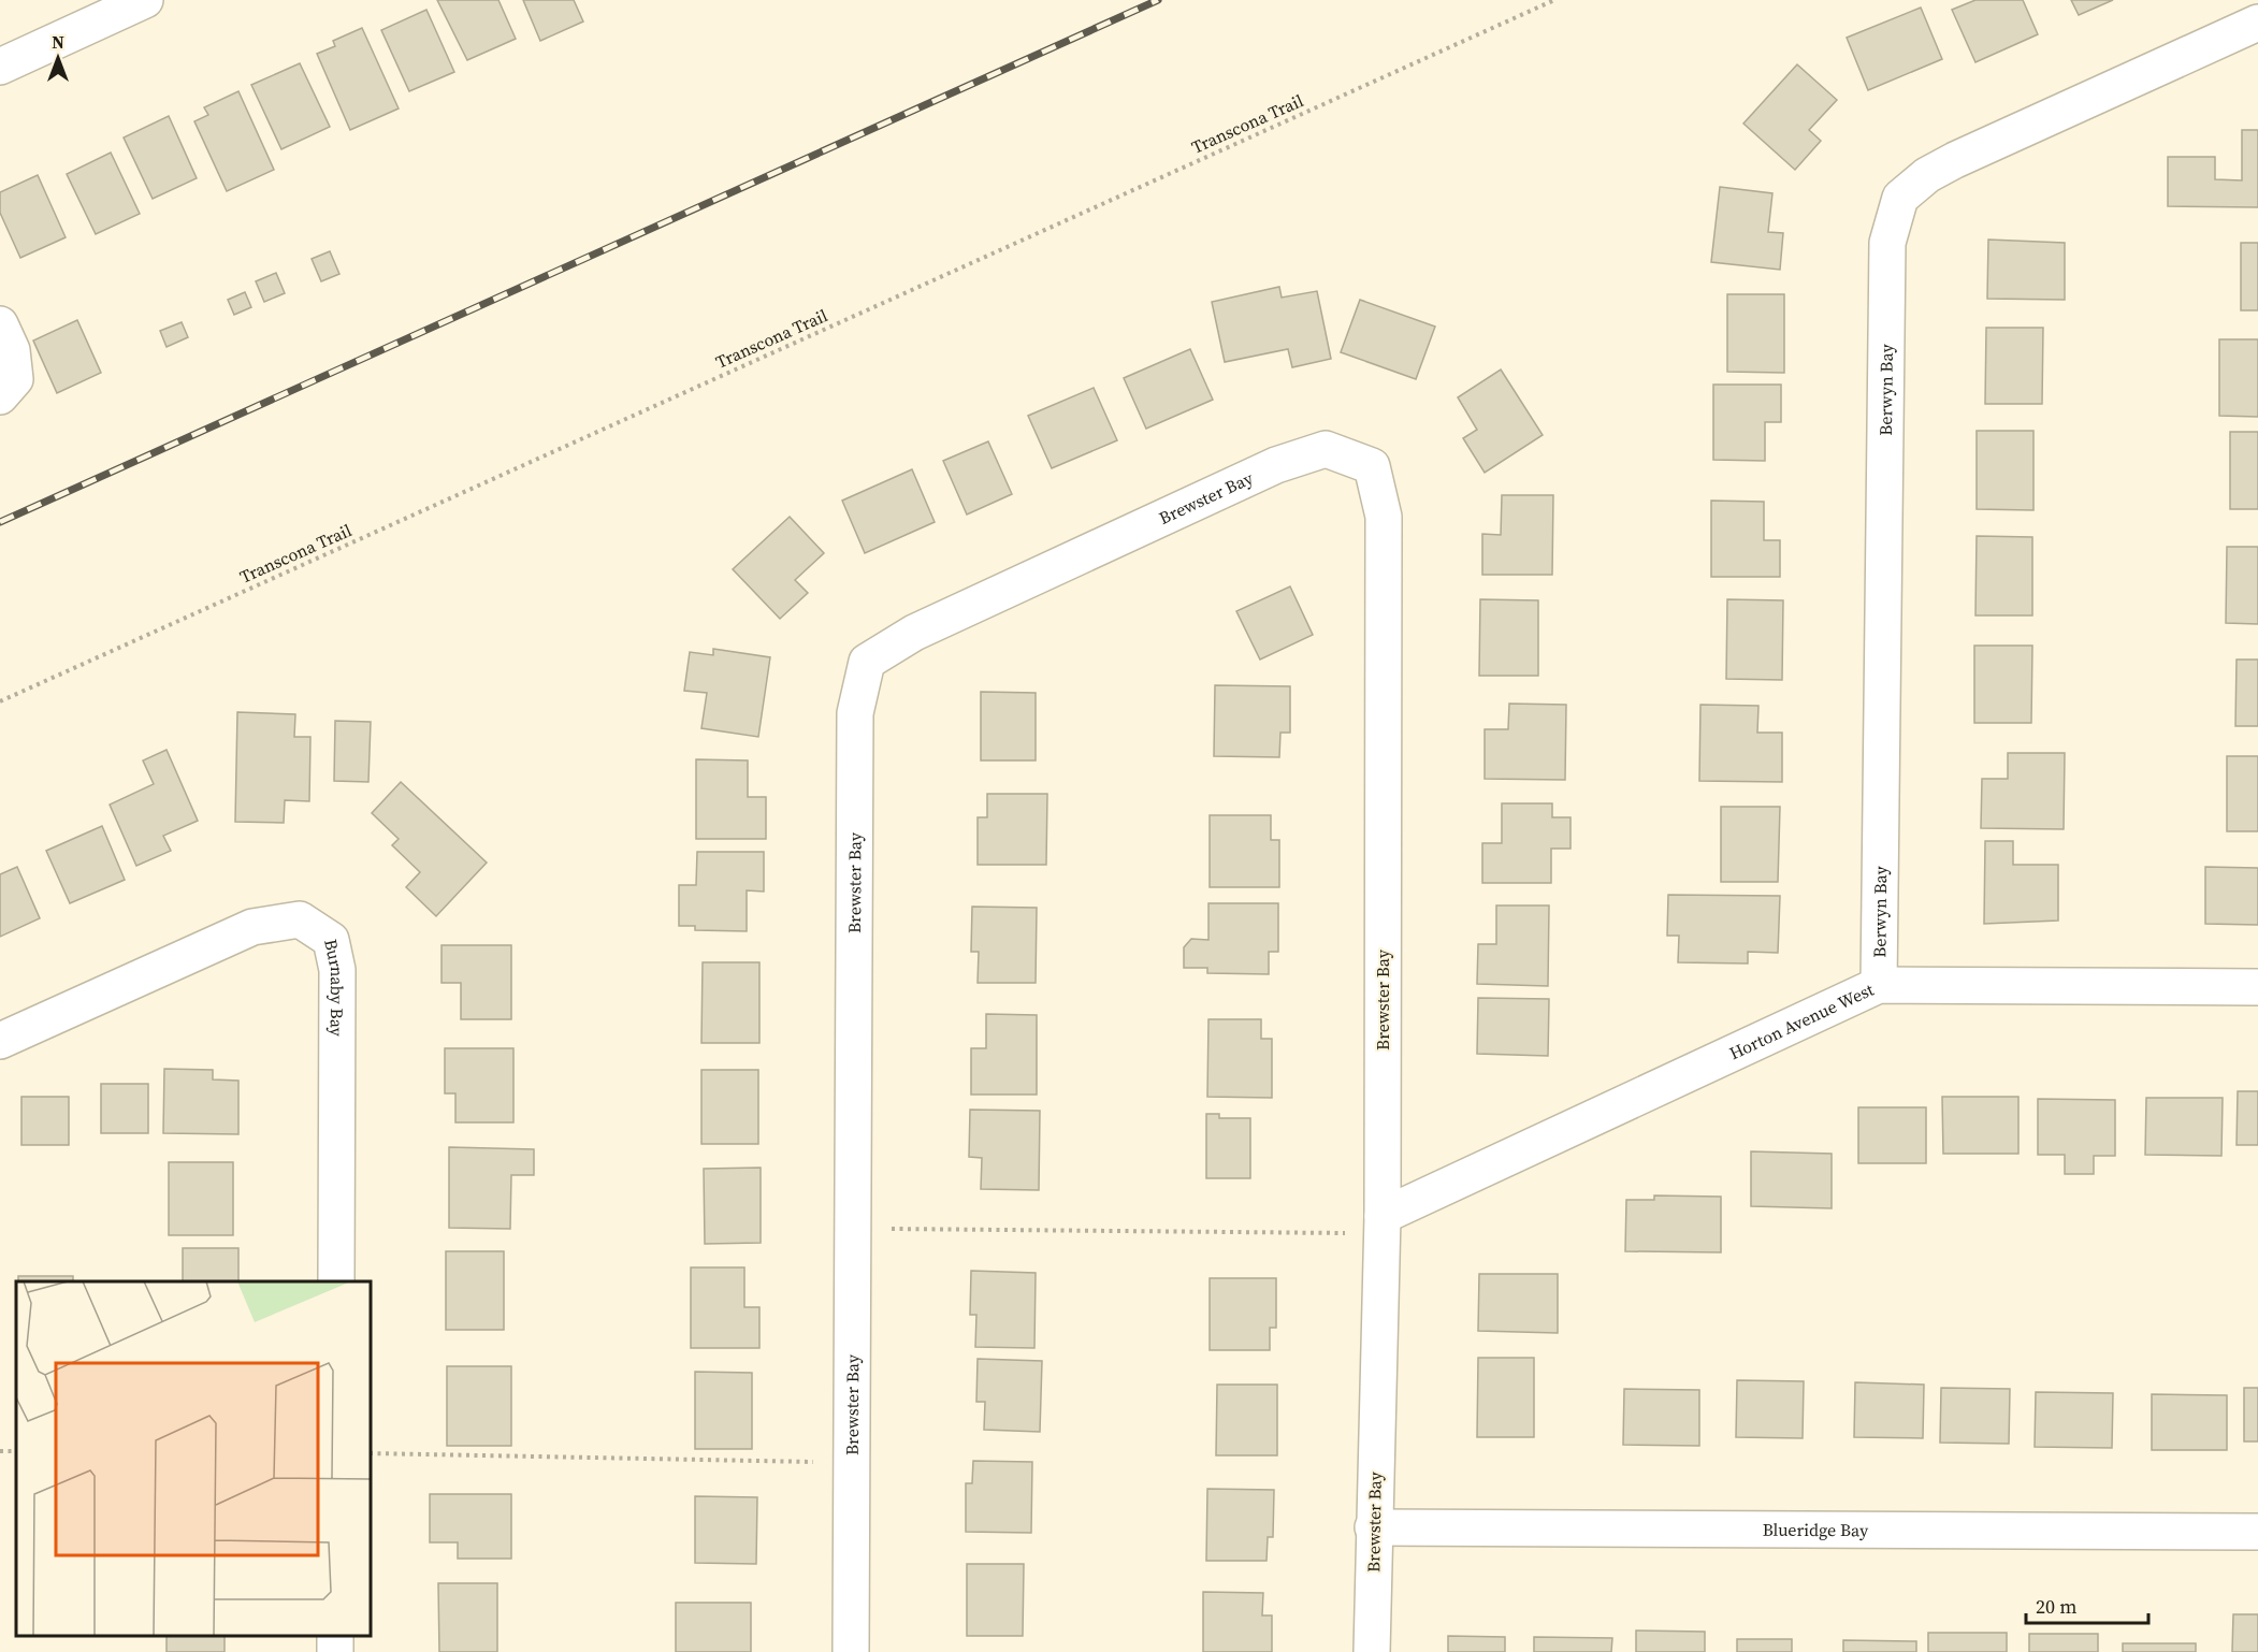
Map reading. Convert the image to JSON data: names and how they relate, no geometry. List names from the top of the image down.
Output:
{
  "streets": {
    "street": [
      "Berwyn Bay",
      "Brewster Bay",
      "Burnaby Bay",
      "Horton Avenue West",
      "Blueridge Bay"
    ],
    "path": ["Transcona Trail"]
  },
  "crossings": [
    ["Berwyn Bay", "Horton Avenue West"],
    ["Brewster Bay", "Horton Avenue West"],
    ["Brewster Bay", "Blueridge Bay"]
  ],
  "scale_bar": "20 m",
  "north": "top"
}
